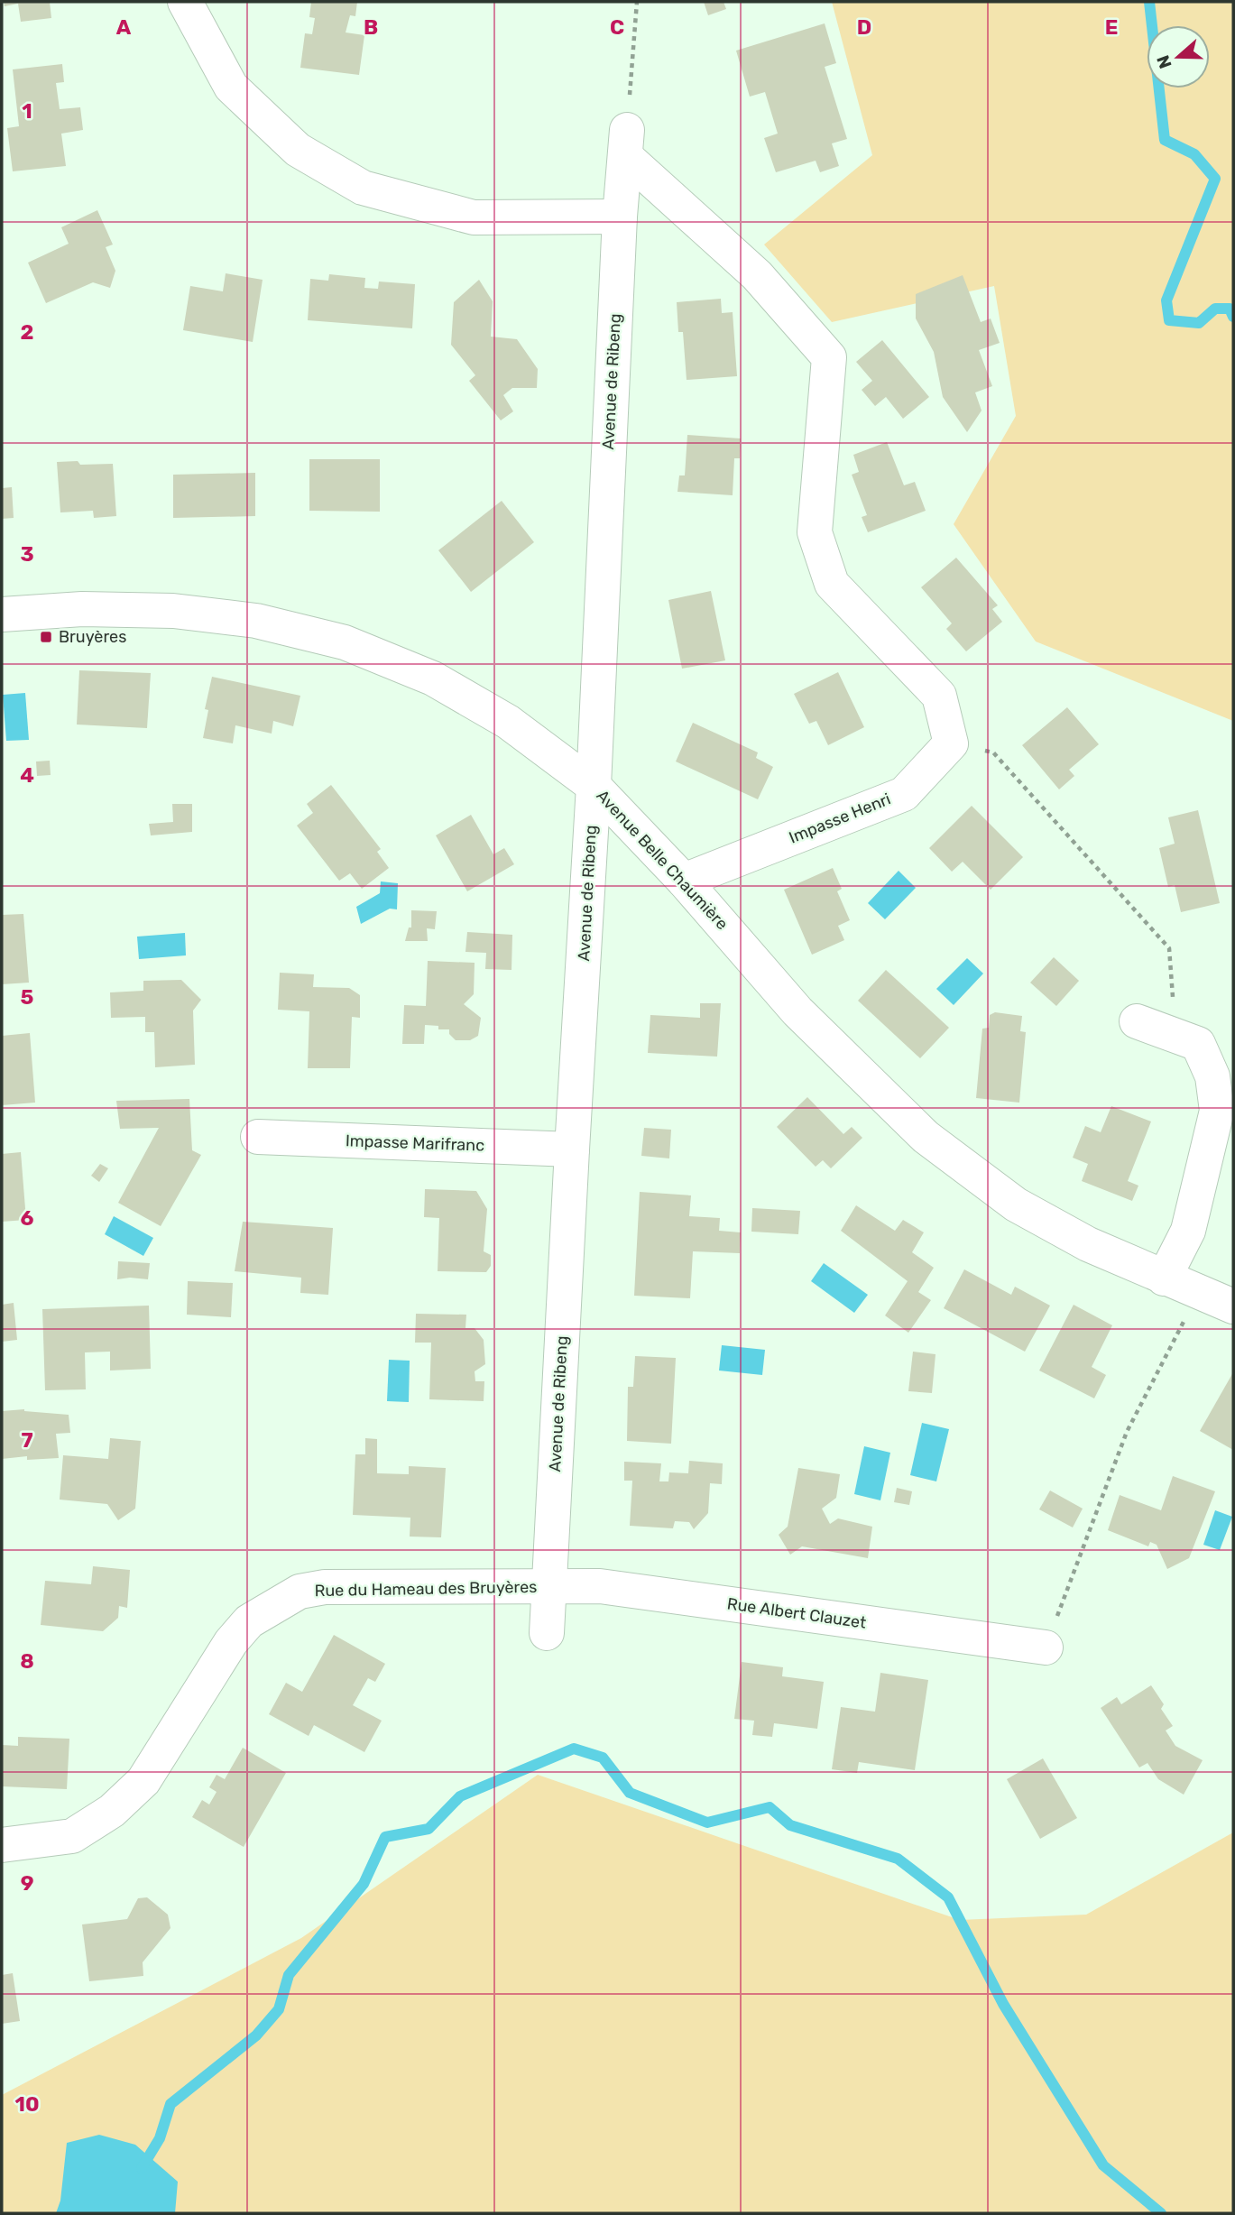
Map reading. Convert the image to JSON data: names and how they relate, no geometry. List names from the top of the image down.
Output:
{
  "streets": {
    "street": [
      "Avenue de Ribeng",
      "Impasse Henri",
      "Avenue Belle Chaumière",
      "Impasse Marifranc",
      "Rue du Hameau des Bruyères",
      "Rue Albert Clauzet"
    ]
  },
  "crossings": [
    ["Avenue de Ribeng", "Avenue Belle Chaumière"],
    ["Avenue de Ribeng", "Impasse Marifranc"],
    ["Avenue de Ribeng", "Rue du Hameau des Bruyères"],
    ["Avenue de Ribeng", "Rue Albert Clauzet"],
    ["Impasse Henri", "Avenue Belle Chaumière"],
    ["Rue du Hameau des Bruyères", "Rue Albert Clauzet"]
  ],
  "places": {
    "transit": ["Bruyères"]
  },
  "north": "left",
  "grid": {
    "columns": [
      "A",
      "B",
      "C",
      "D",
      "E"
    ],
    "rows": [
      "1",
      "2",
      "3",
      "4",
      "5",
      "6",
      "7",
      "8",
      "9",
      "10"
    ]
  }
}
